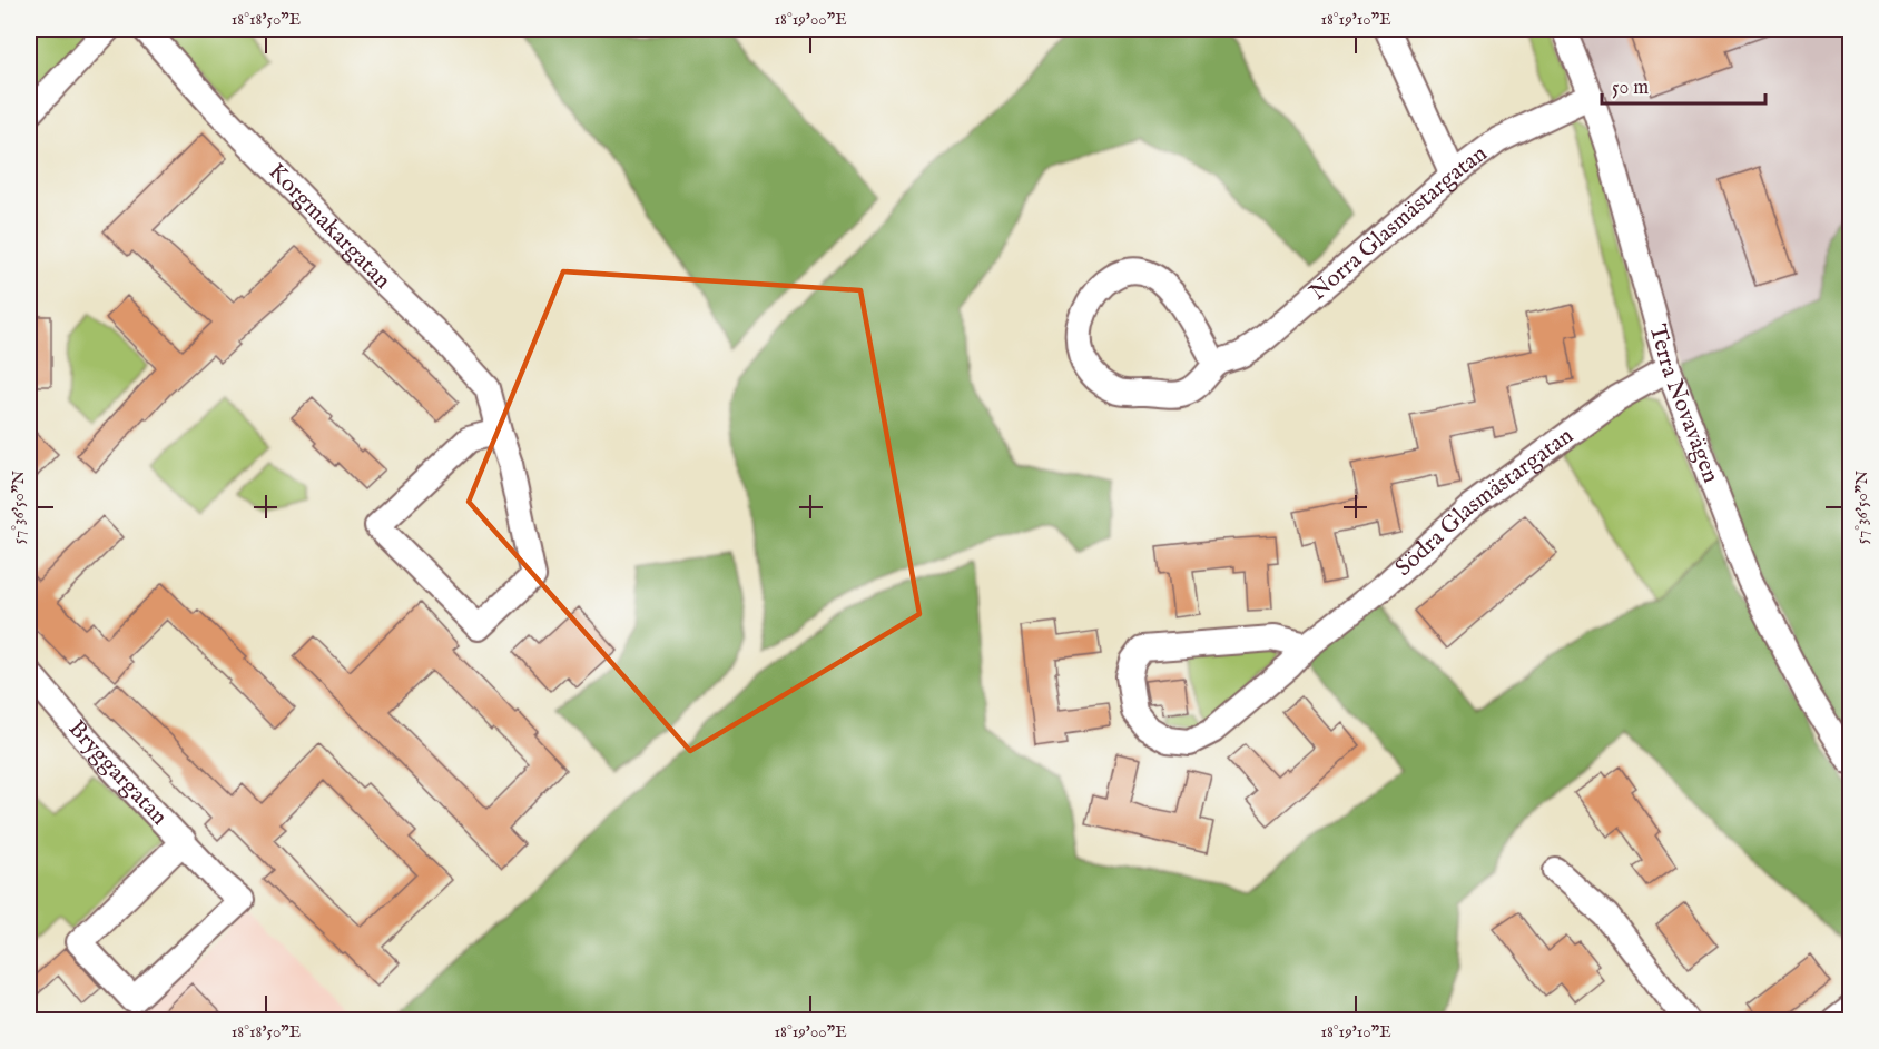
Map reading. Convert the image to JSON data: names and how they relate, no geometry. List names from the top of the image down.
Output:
{
  "streets": {
    "street": [
      "Norra Glasmästargatan",
      "Korgmakargatan",
      "Terra Novavägen",
      "Södra Glasmästargatan",
      "Bryggargatan"
    ]
  },
  "crossings": [
    ["Norra Glasmästargatan", "Terra Novavägen"],
    ["Terra Novavägen", "Södra Glasmästargatan"]
  ],
  "scale_bar": "50 m",
  "coordinates": [
    "18°18'50\"E",
    "18°19'00\"E",
    "18°19'10\"E",
    "57°36'50\"N"
  ]
}
